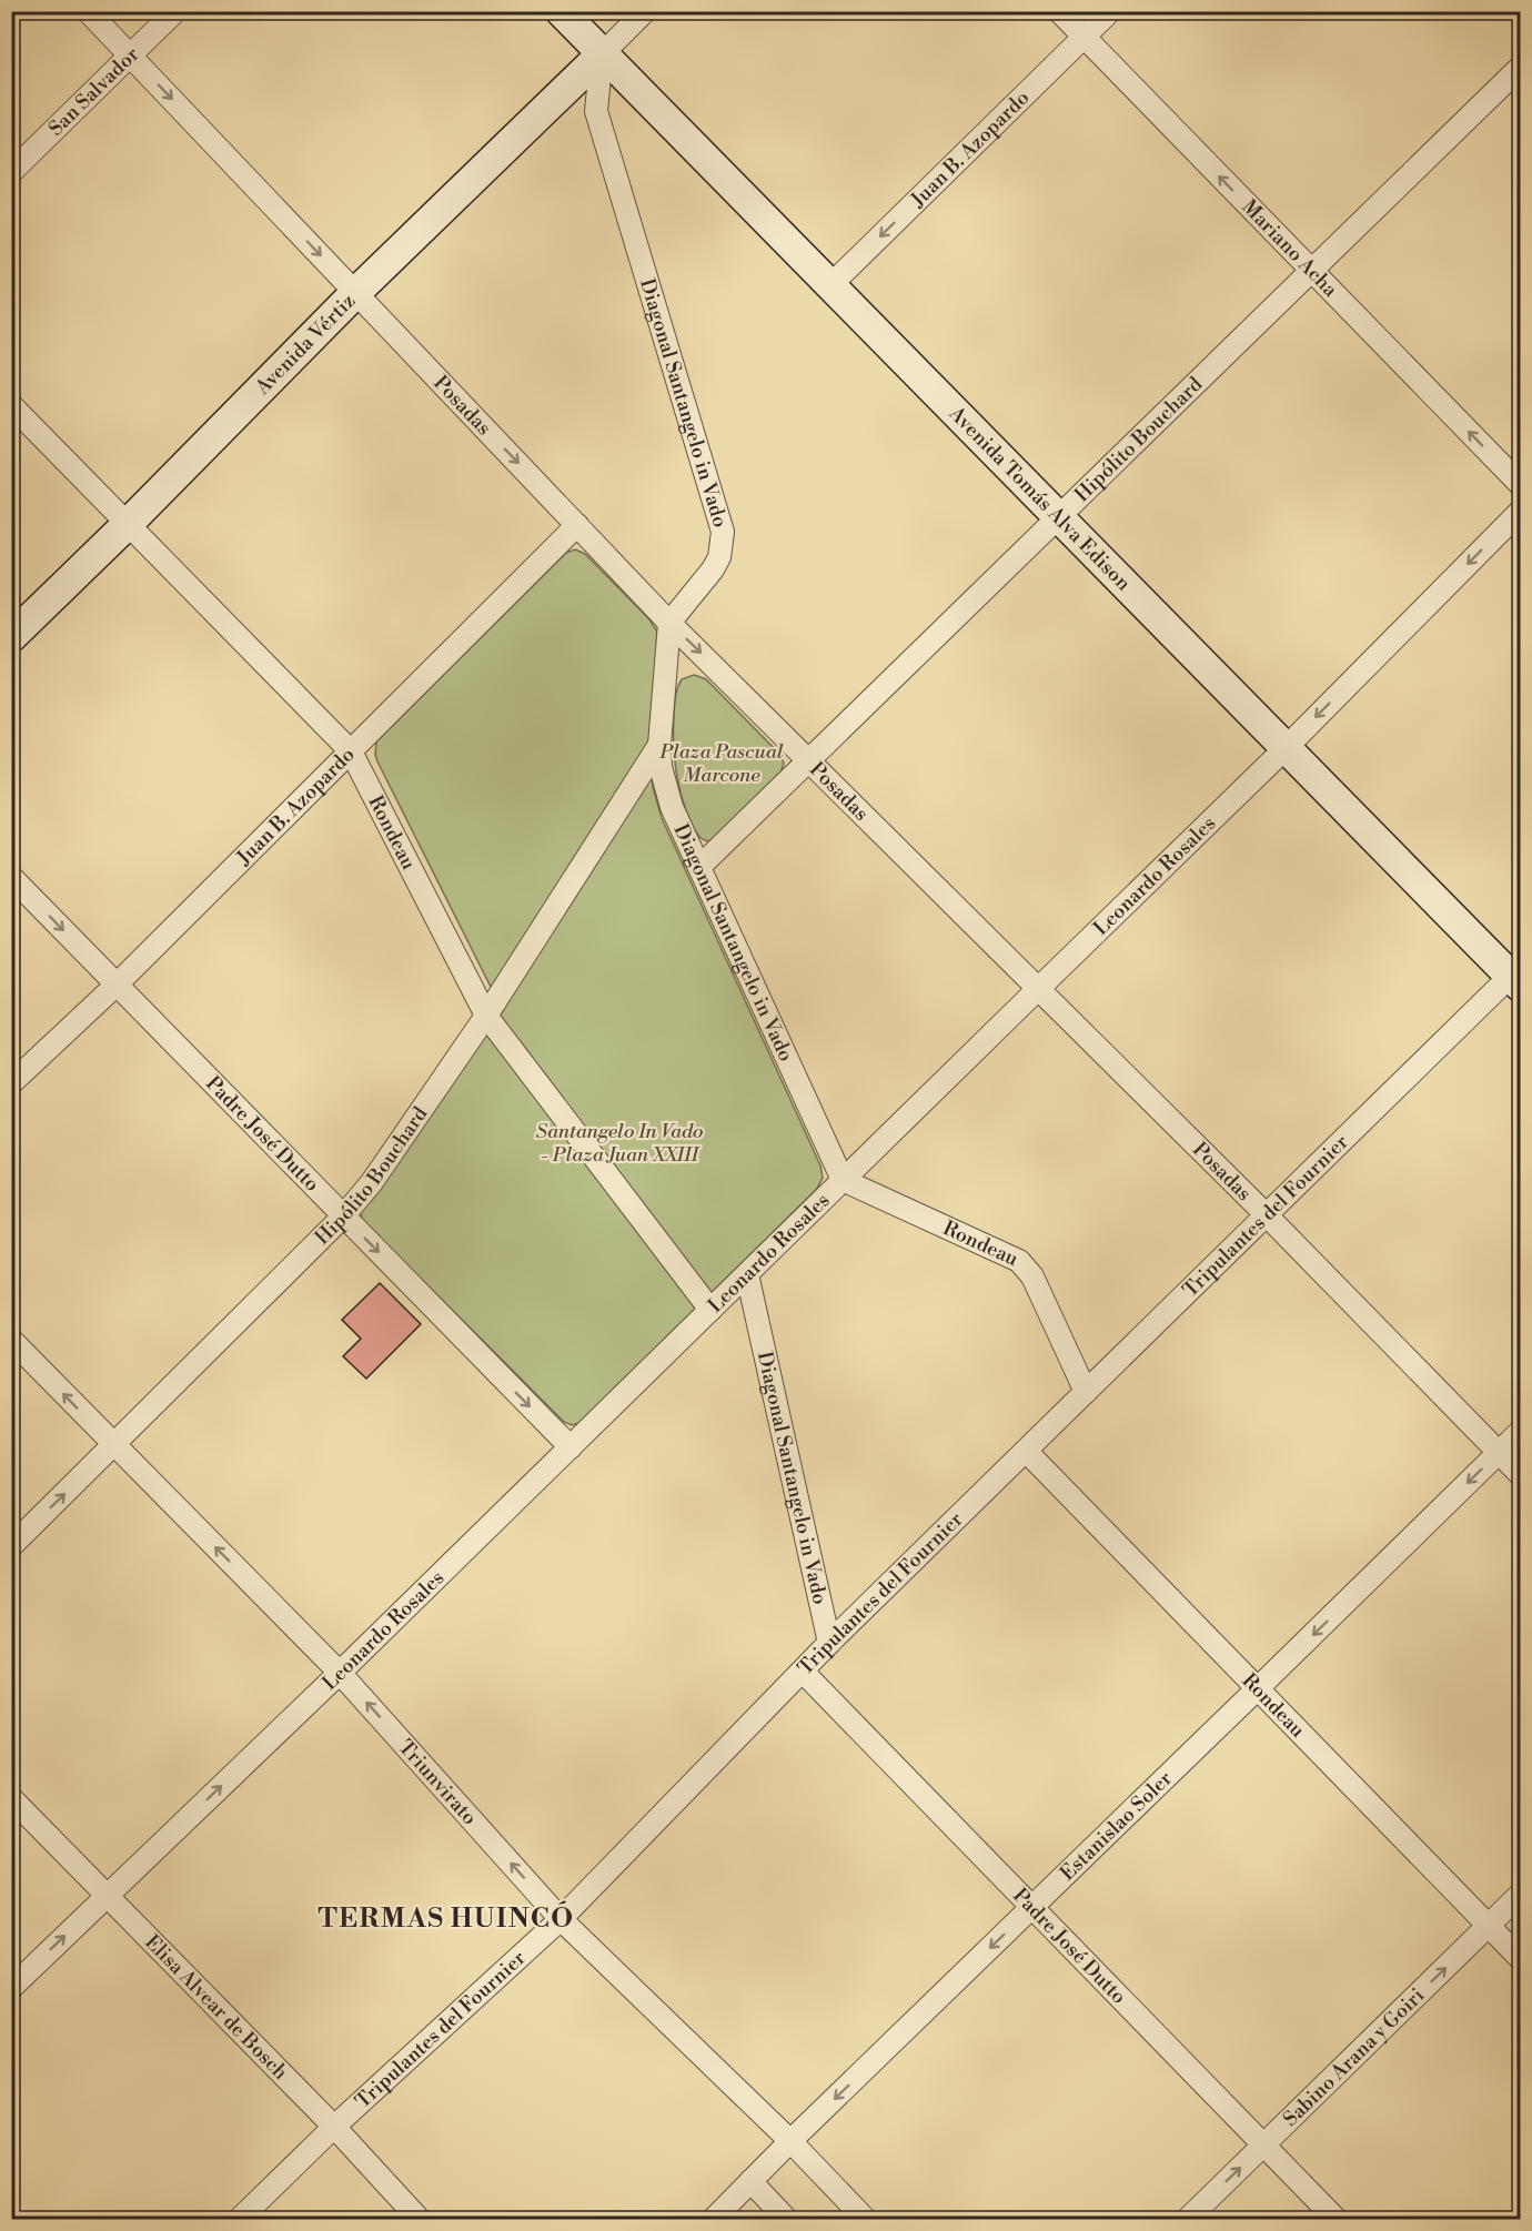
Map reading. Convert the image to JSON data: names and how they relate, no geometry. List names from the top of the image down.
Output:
{
  "streets": {
    "main road": ["Avenida Vértiz", "Avenida Tomás Alva Edison"],
    "street": [
      "San Salvador",
      "Juan B. Azopardo",
      "Mariano Acha",
      "Diagonal Santangelo in Vado",
      "Posadas",
      "Hipólito Bouchard",
      "Rondeau",
      "Leonardo Rosales",
      "Padre José Dutto",
      "Tripulantes del Fournier",
      "Triunvirato",
      "Estanislao Soler",
      "Elisa Alvear de Bosch",
      "Sabino Arana y Goiri"
    ]
  },
  "crossings": [
    ["San Salvador", "Posadas"],
    ["Juan B. Azopardo", "Mariano Acha"],
    ["Juan B. Azopardo", "Posadas"],
    ["Juan B. Azopardo", "Avenida Tomás Alva Edison"],
    ["Juan B. Azopardo", "Rondeau"],
    ["Juan B. Azopardo", "Padre José Dutto"],
    ["Mariano Acha", "Hipólito Bouchard"],
    ["Avenida Vértiz", "Diagonal Santangelo in Vado"],
    ["Avenida Vértiz", "Posadas"],
    ["Avenida Vértiz", "Avenida Tomás Alva Edison"],
    ["Avenida Vértiz", "Rondeau"],
    ["Diagonal Santangelo in Vado", "Posadas"],
    ["Diagonal Santangelo in Vado", "Hipólito Bouchard"],
    ["Diagonal Santangelo in Vado", "Avenida Tomás Alva Edison"],
    ["Diagonal Santangelo in Vado", "Rondeau"],
    ["Diagonal Santangelo in Vado", "Leonardo Rosales"],
    ["Diagonal Santangelo in Vado", "Tripulantes del Fournier"],
    ["Posadas", "Hipólito Bouchard"],
    ["Posadas", "Leonardo Rosales"],
    ["Posadas", "Tripulantes del Fournier"],
    ["Posadas", "Estanislao Soler"],
    ["Hipólito Bouchard", "Avenida Tomás Alva Edison"],
    ["Hipólito Bouchard", "Rondeau"],
    ["Hipólito Bouchard", "Padre José Dutto"],
    ["Hipólito Bouchard", "Triunvirato"],
    ["Avenida Tomás Alva Edison", "Leonardo Rosales"],
    ["Avenida Tomás Alva Edison", "Tripulantes del Fournier"],
    ["Rondeau", "Leonardo Rosales"],
    ["Rondeau", "Tripulantes del Fournier"],
    ["Rondeau", "Estanislao Soler"],
    ["Rondeau", "Sabino Arana y Goiri"],
    ["Leonardo Rosales", "Padre José Dutto"],
    ["Leonardo Rosales", "Triunvirato"],
    ["Leonardo Rosales", "Elisa Alvear de Bosch"],
    ["Padre José Dutto", "Tripulantes del Fournier"],
    ["Padre José Dutto", "Estanislao Soler"],
    ["Padre José Dutto", "Sabino Arana y Goiri"],
    ["Tripulantes del Fournier", "Triunvirato"],
    ["Tripulantes del Fournier", "Elisa Alvear de Bosch"],
    ["Triunvirato", "Estanislao Soler"]
  ],
  "one_way": [
    "Mariano Acha",
    "Posadas",
    "Triunvirato",
    "Estanislao Soler",
    "Sabino Arana y Goiri"
  ],
  "districts": ["TERMAS HUINCÓ"],
  "parks": ["Plaza Pascual Marcone", "Santangelo In Vado - Plaza Juan XXIII"]
}
